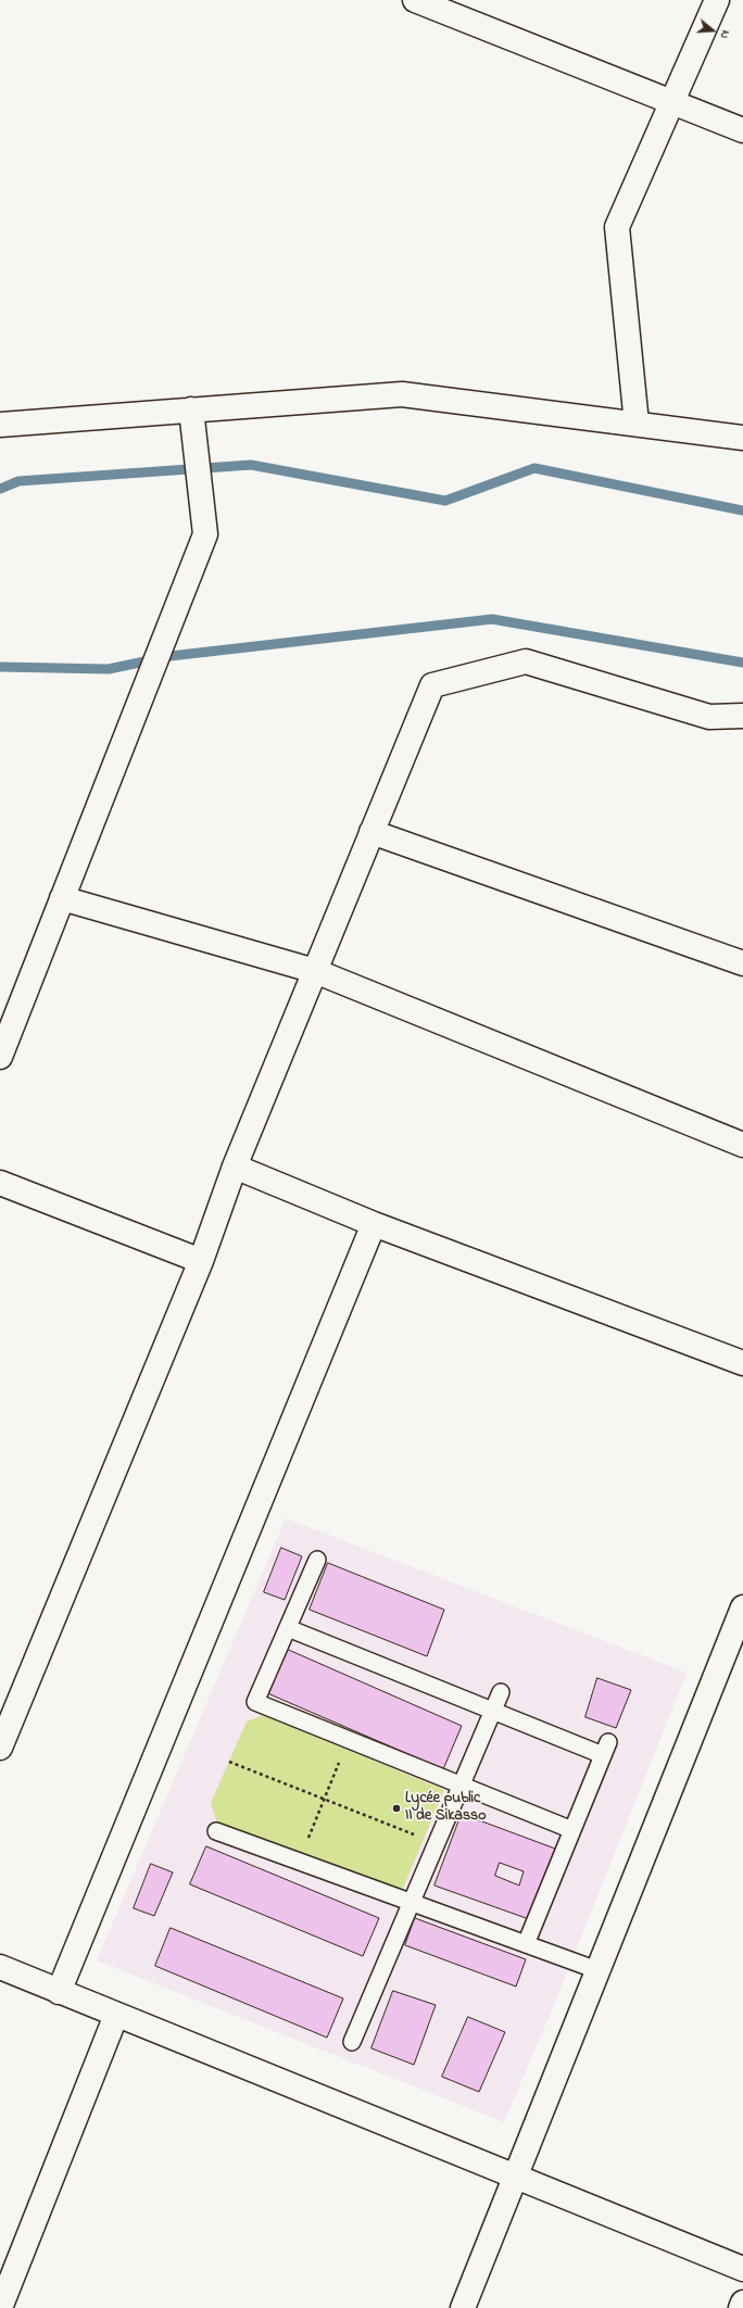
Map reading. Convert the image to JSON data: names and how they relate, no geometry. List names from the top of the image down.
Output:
{
  "places": ["Lycée public II de Sikasso"],
  "north": "right"
}
